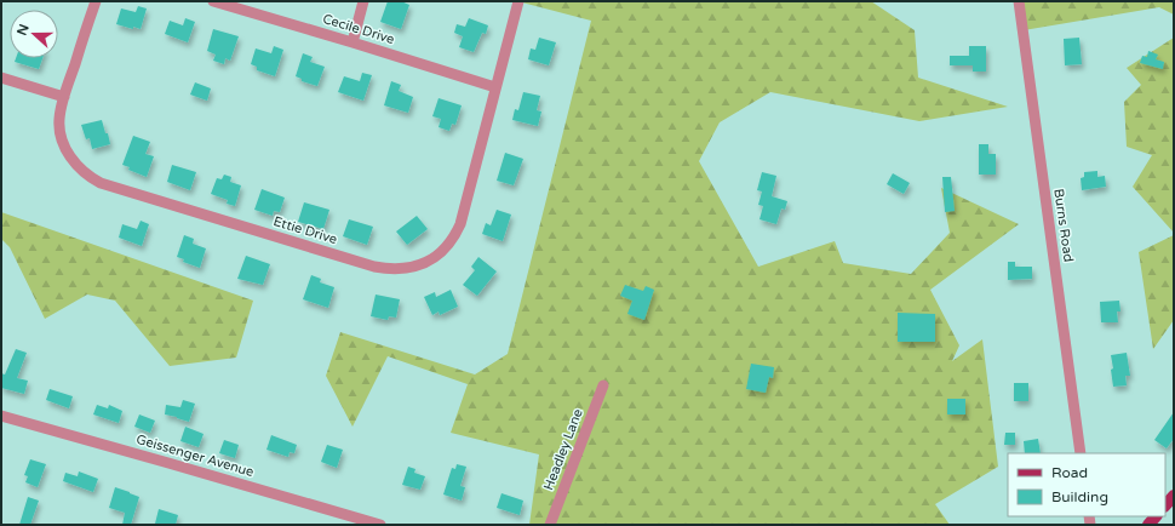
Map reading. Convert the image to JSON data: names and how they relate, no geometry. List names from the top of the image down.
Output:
{
  "streets": {
    "street": [
      "Cecile Drive",
      "Burns Road",
      "Ettie Drive",
      "Headley Lane",
      "Geissenger Avenue"
    ]
  },
  "crossings": [
    ["Cecile Drive", "Ettie Drive"]
  ],
  "legend": ["Road", "Building"],
  "north": "left"
}
